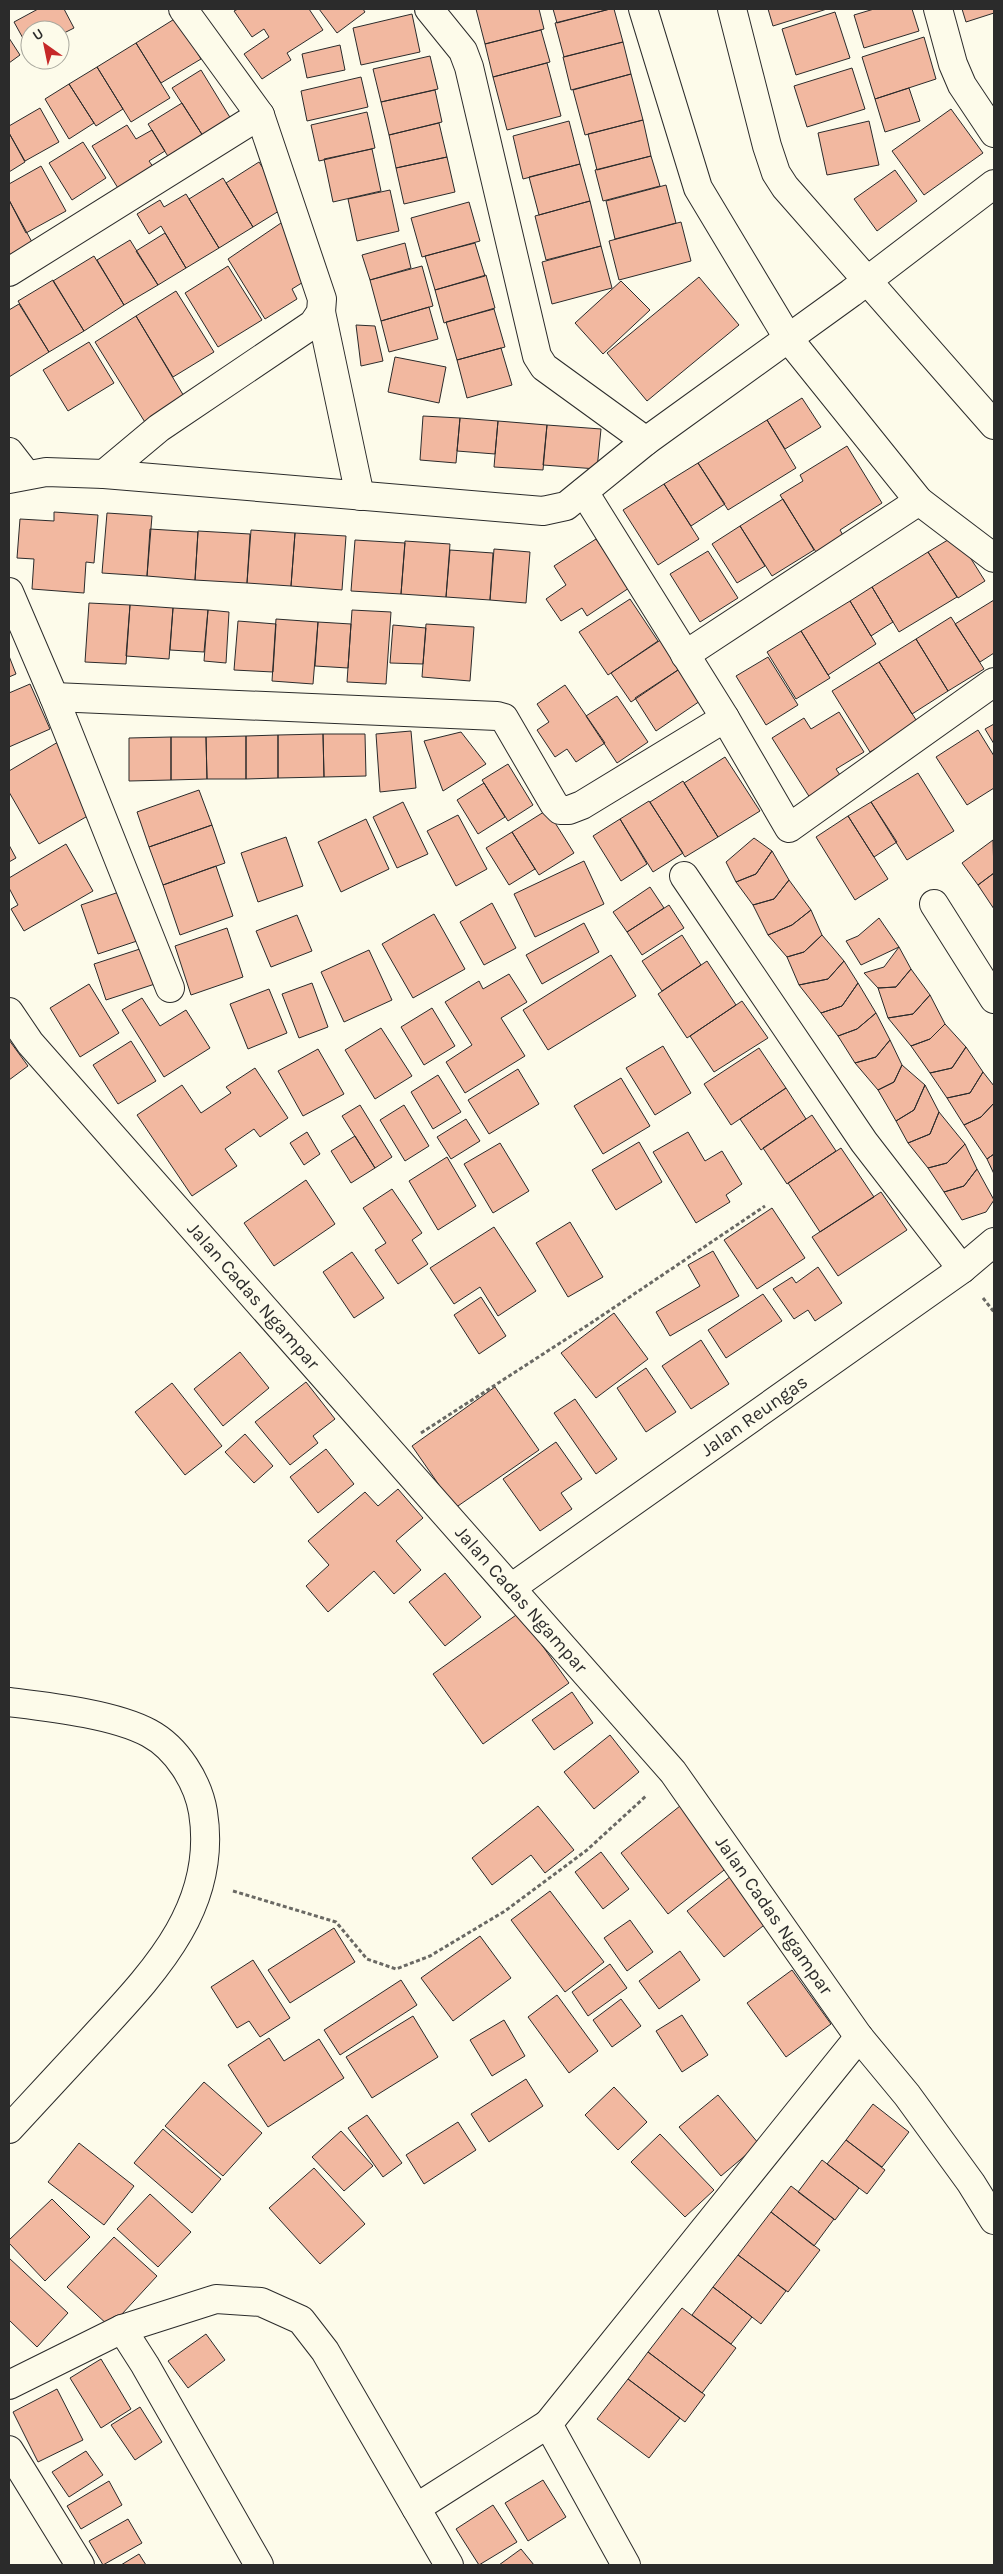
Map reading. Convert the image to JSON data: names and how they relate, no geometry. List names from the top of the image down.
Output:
{
  "streets": {
    "street": ["Jalan Cadas Ngampar", "Jalan Reungas"]
  },
  "crossings": [
    ["Jalan Cadas Ngampar", "Jalan Reungas"]
  ],
  "north": "top left"
}
